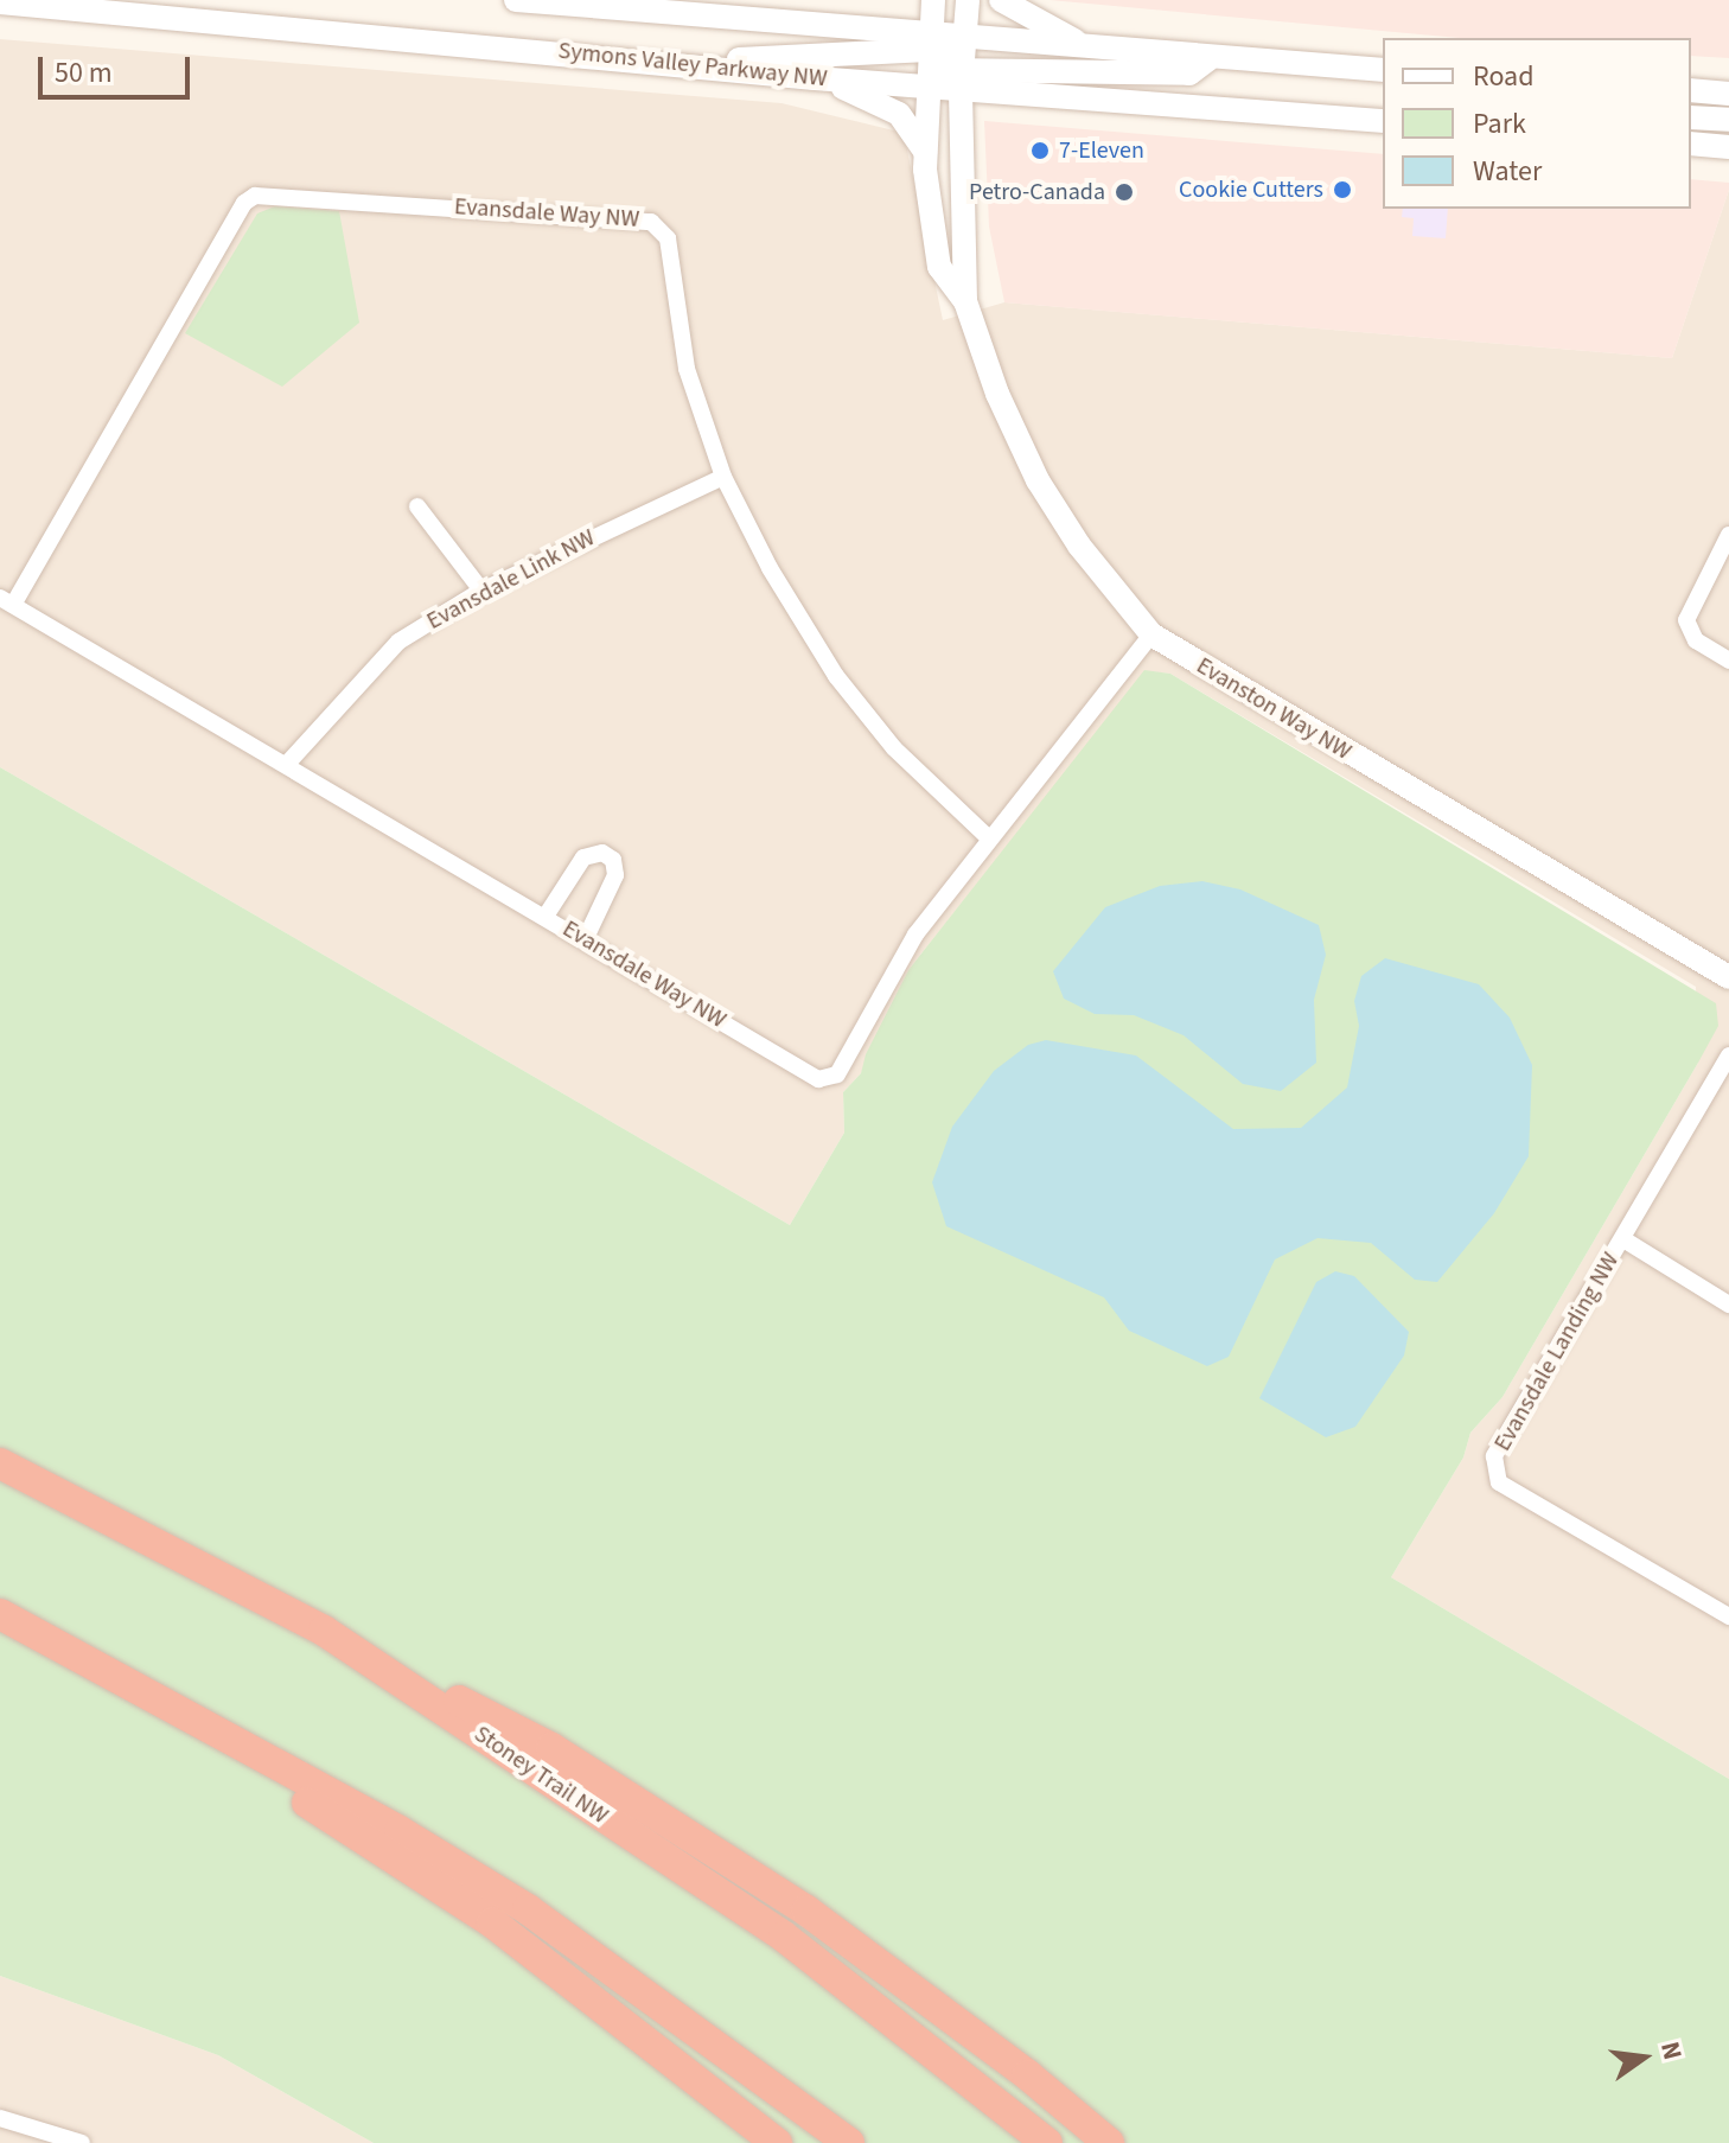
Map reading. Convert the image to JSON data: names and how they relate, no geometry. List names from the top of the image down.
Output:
{
  "streets": {
    "highway": ["Stoney Trail NW"],
    "main road": ["Symons Valley Parkway NW", "Evanston Way NW"],
    "street": ["Evansdale Way NW", "Evansdale Link NW", "Evansdale Landing NW"]
  },
  "crossings": [
    ["Symons Valley Parkway NW", "Evanston Way NW"],
    ["Evansdale Way NW", "Evansdale Link NW"],
    ["Evansdale Way NW", "Evanston Way NW"]
  ],
  "places": ["7-Eleven", "Cookie Cutters", "Petro-Canada"],
  "legend": ["Road", "Park", "Water"],
  "scale_bar": "50 m",
  "north": "right"
}
